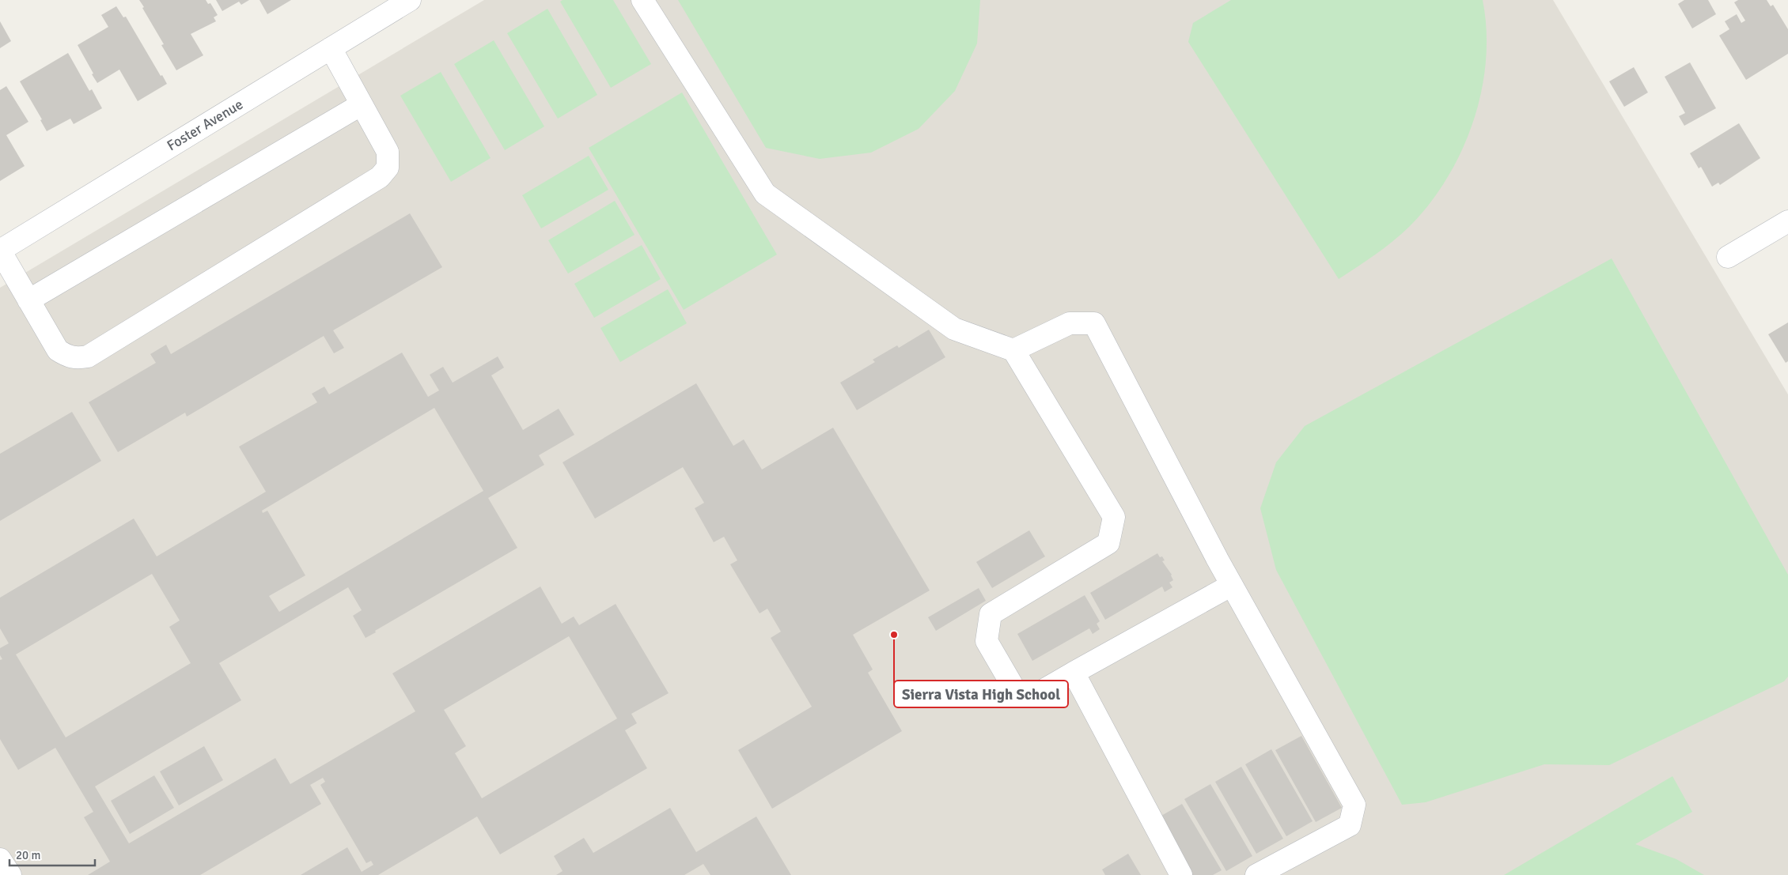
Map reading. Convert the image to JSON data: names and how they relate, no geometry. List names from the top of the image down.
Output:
{
  "streets": {
    "street": ["Foster Avenue"]
  },
  "places": ["Sierra Vista High School"],
  "scale_bar": "20 m"
}
